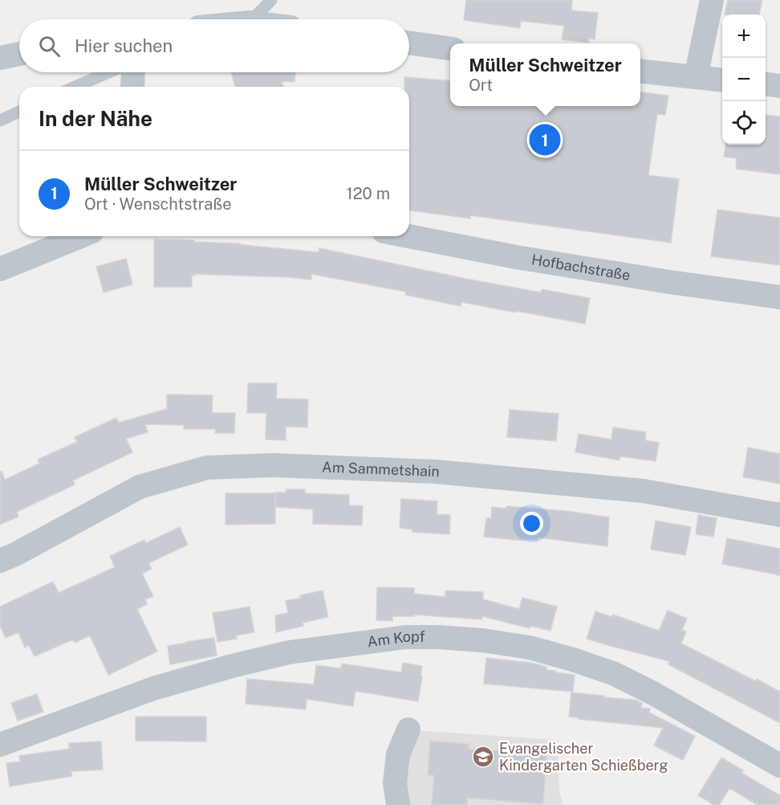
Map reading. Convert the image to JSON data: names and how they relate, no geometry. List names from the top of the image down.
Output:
{
  "streets": {
    "street": ["Hofbachstraße", "Am Sammetshain", "Am Kopf"]
  },
  "places": {
    "school or university": ["Evangelischer Kindergarten Schießberg"]
  },
  "page": {
    "map_buttons": ["+", "−"],
    "search": "Hier suchen",
    "popup": ["Müller Schweitzer", "Ort"],
    "heading": "In der Nähe",
    "pins": "1",
    "list": [
      {
        "mark": "1",
        "name": "Müller Schweitzer",
        "note": "Ort · Wenschtstraße",
        "value": "120 m"
      }
    ]
  }
}
